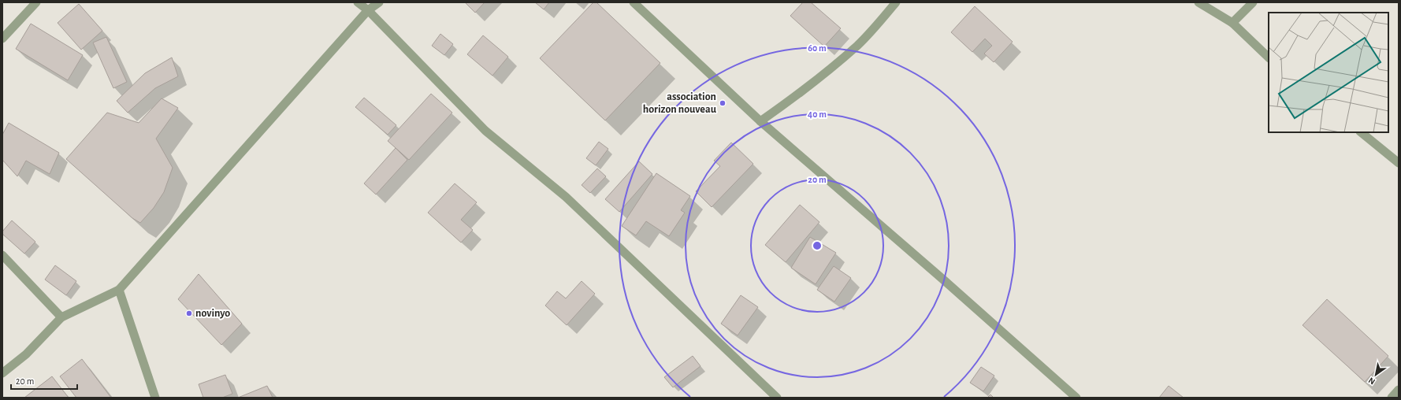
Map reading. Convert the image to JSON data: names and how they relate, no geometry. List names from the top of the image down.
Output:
{
  "places": ["association horizon nouveau", "novinyo"],
  "scale_bar": "20 m",
  "north": "bottom left",
  "rings": ["60 m", "40 m", "20 m"]
}
